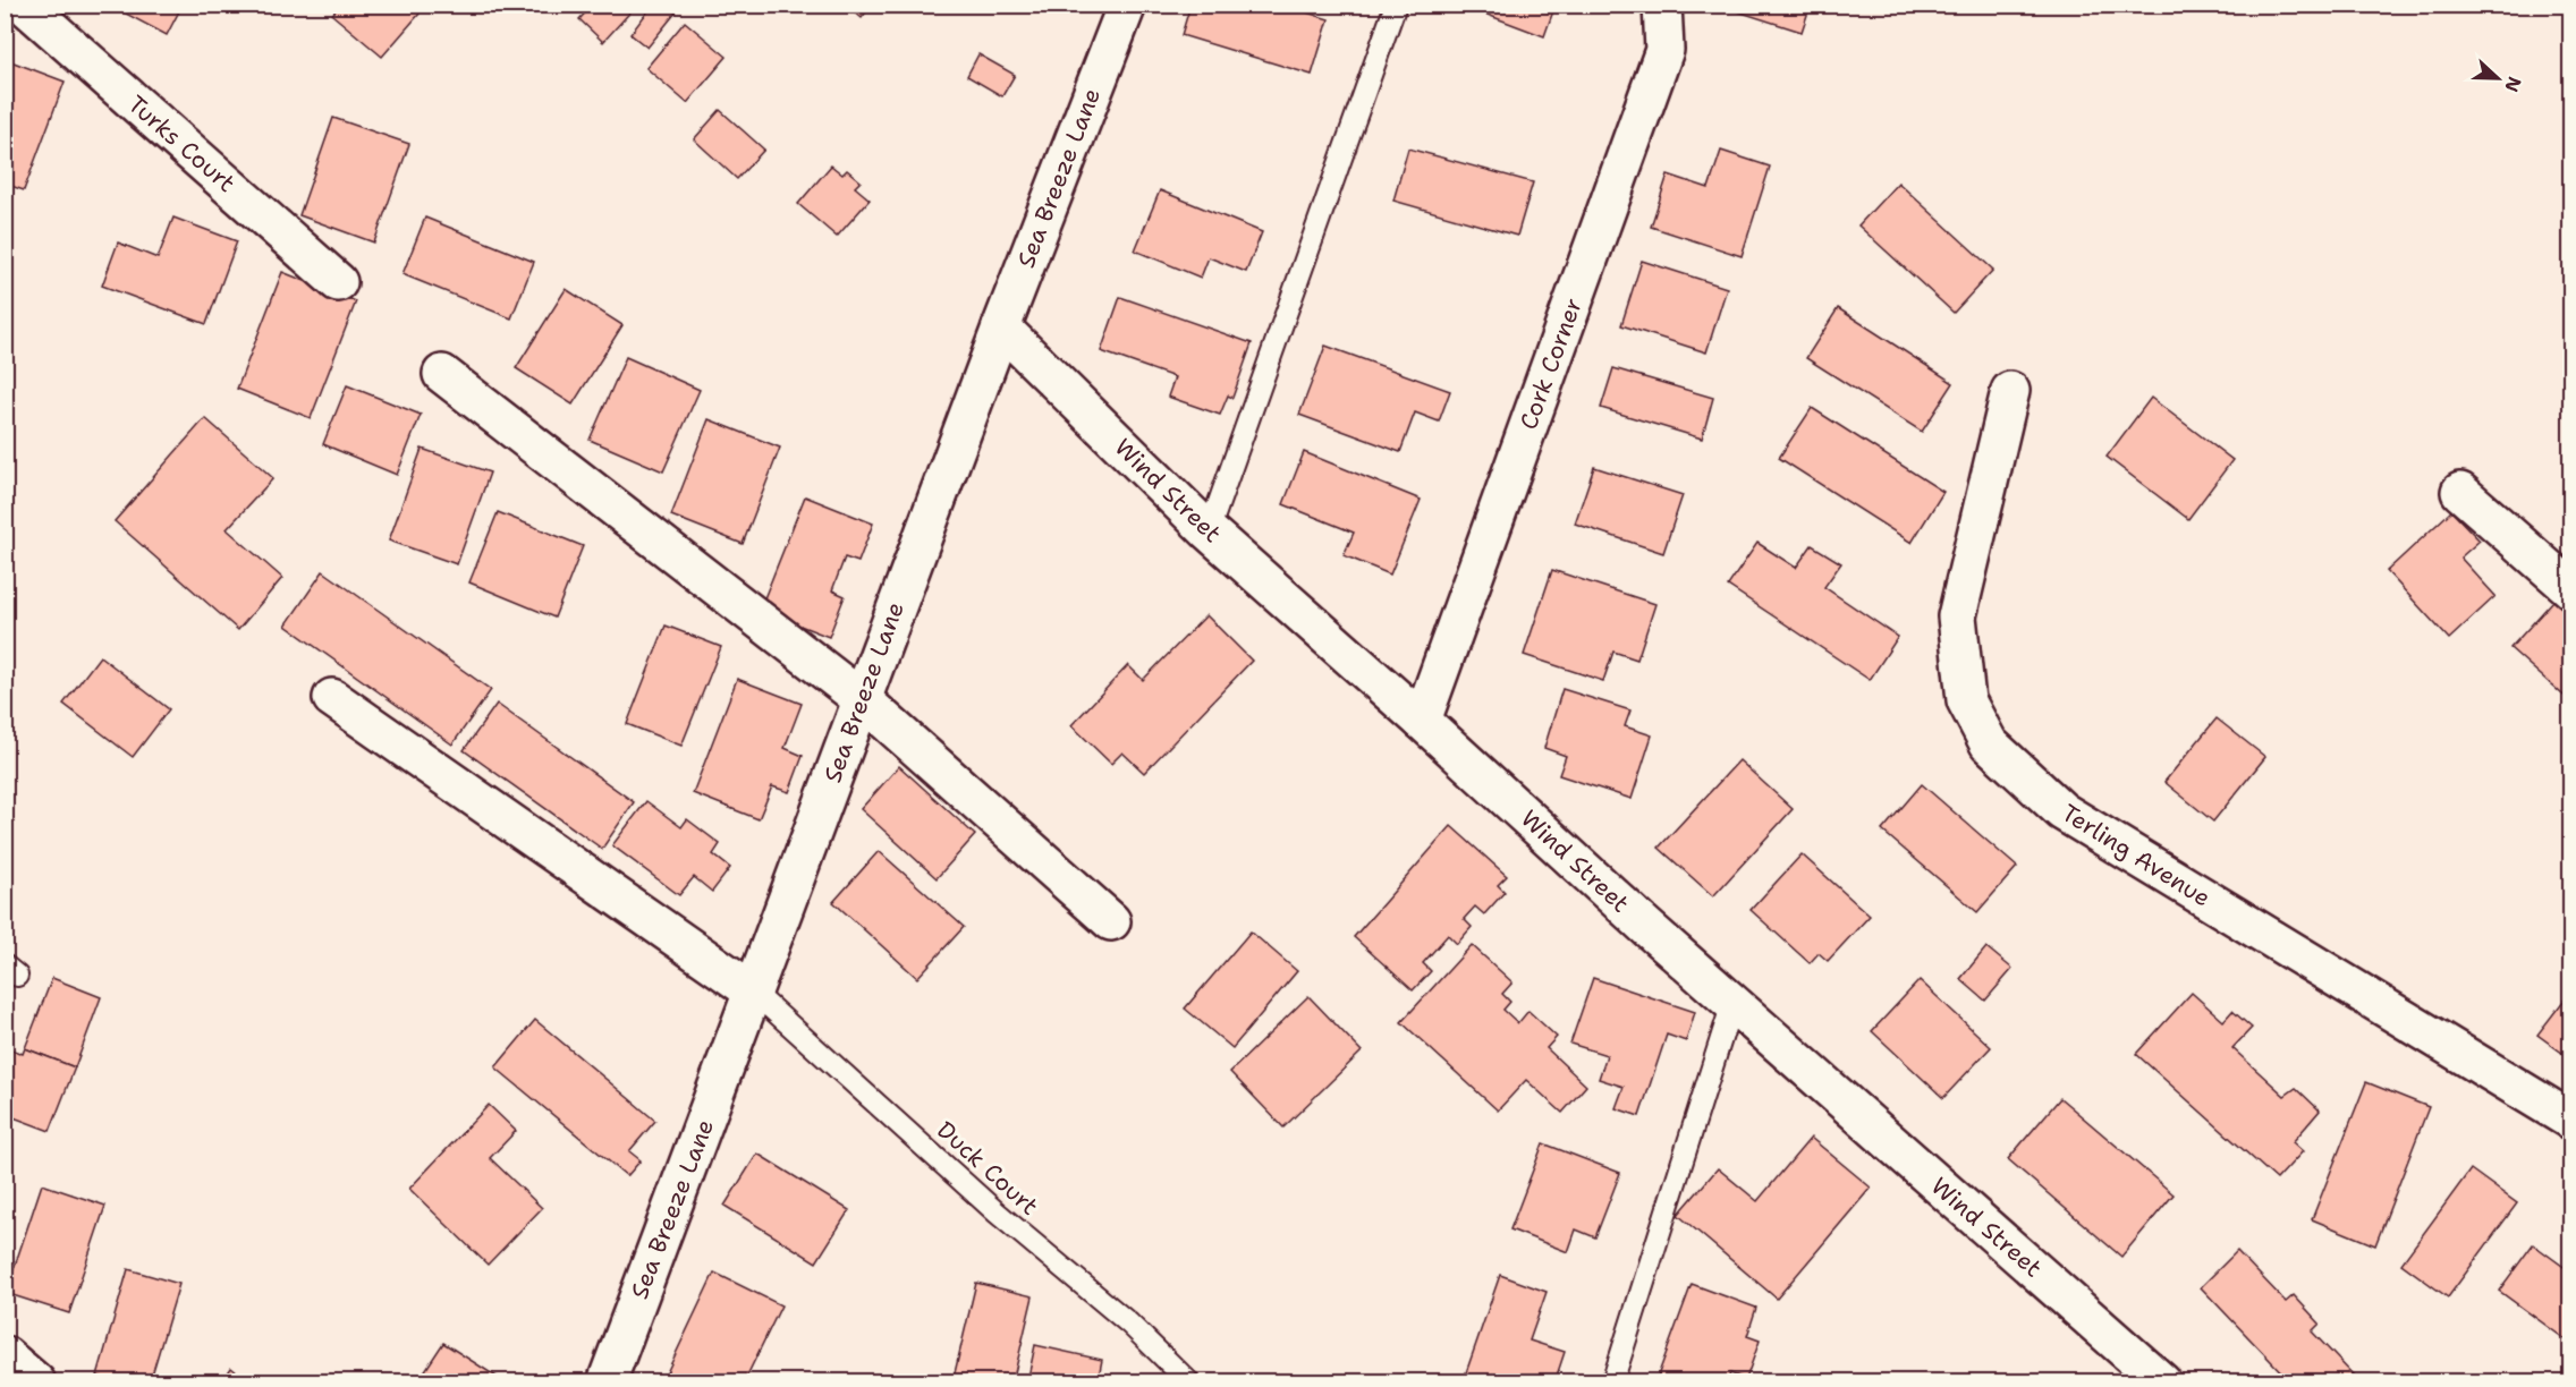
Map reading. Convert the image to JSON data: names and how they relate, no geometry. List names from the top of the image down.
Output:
{
  "streets": {
    "street": [
      "Turks Court",
      "Sea Breeze Lane",
      "Cork Corner",
      "Wind Street",
      "Terling Avenue"
    ],
    "lane": ["Duck Court"]
  },
  "crossings": [
    ["Sea Breeze Lane", "Wind Street"],
    ["Sea Breeze Lane", "Duck Court"],
    ["Cork Corner", "Wind Street"]
  ],
  "north": "right"
}
